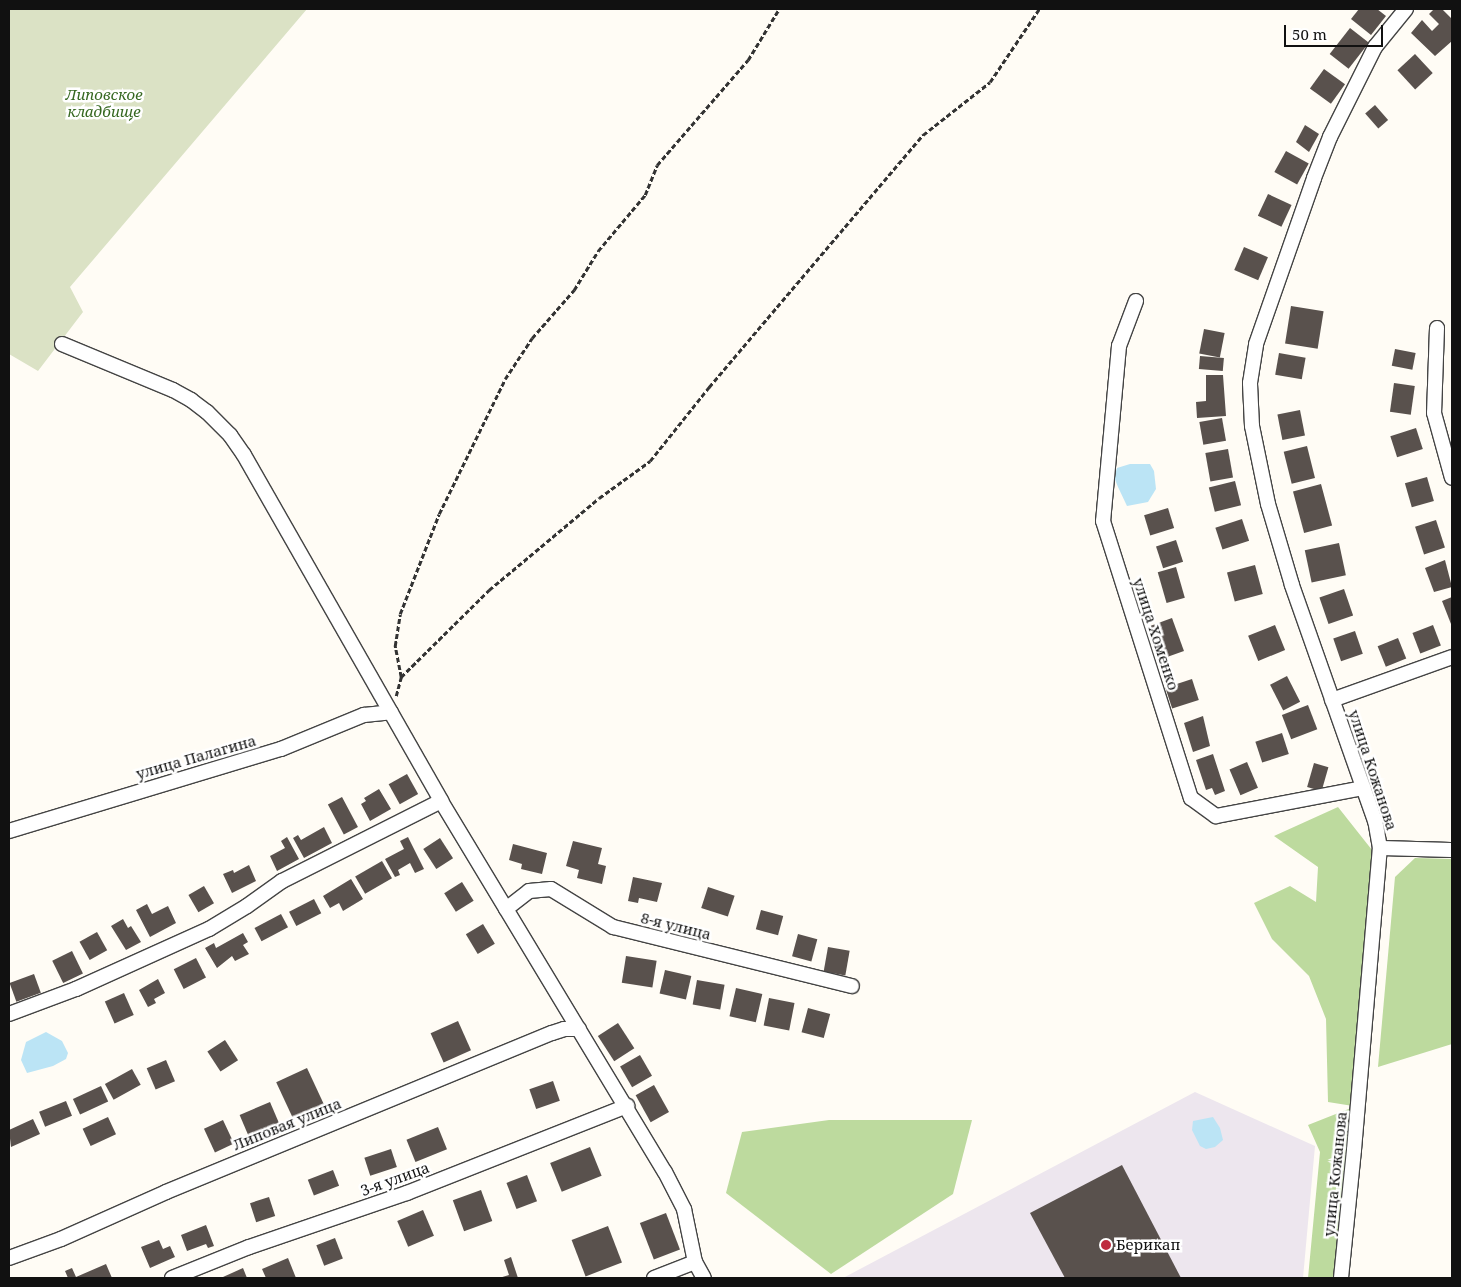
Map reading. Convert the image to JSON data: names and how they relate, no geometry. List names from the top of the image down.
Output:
{
  "streets": {
    "street": [
      "улица Хоменко",
      "улица Палагина",
      "улица Кожанова",
      "8-я улица",
      "Липовая улица",
      "3-я улица"
    ]
  },
  "crossings": [
    ["улица Хоменко", "улица Кожанова"]
  ],
  "parks": ["Липовское кладбище"],
  "places": ["Берикап"],
  "scale_bar": "50 m"
}
